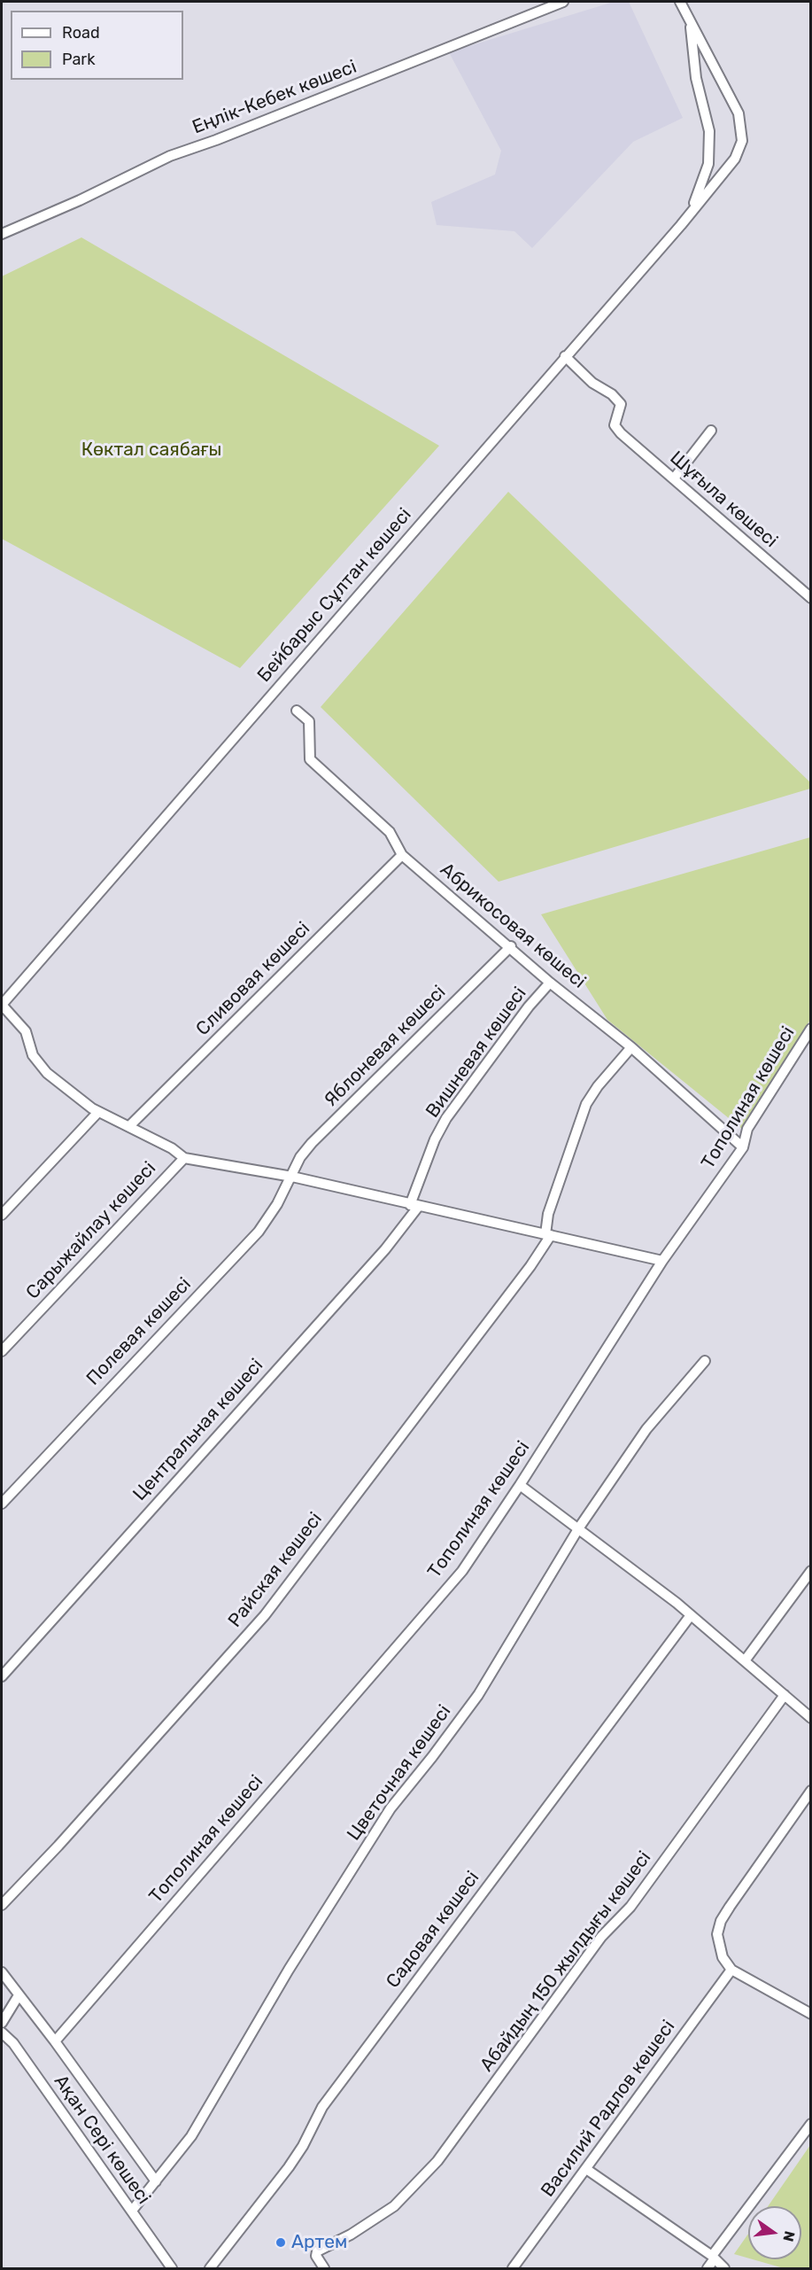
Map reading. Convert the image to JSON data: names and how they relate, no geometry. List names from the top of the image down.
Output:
{
  "streets": {
    "street": [
      "Еңлік-Кебек көшесі",
      "Шұғыла көшесі",
      "Бейбарыс Сұлтан көшесі",
      "Абрикосовая көшесі",
      "Сливовая көшесі",
      "Яблоневая көшесі",
      "Вишневая көшесі",
      "Тополиная көшесі",
      "Сарыжайлау көшесі",
      "Полевая көшесі",
      "Центральная көшесі",
      "Райская көшесі",
      "Цветочная көшесі",
      "Садовая көшесі",
      "Абайдың 150 жылдығы көшесі",
      "Василий Радлов көшесі",
      "Ақан Сері көшесі"
    ]
  },
  "crossings": [
    ["Шұғыла көшесі", "Бейбарыс Сұлтан көшесі"],
    ["Абрикосовая көшесі", "Сливовая көшесі"],
    ["Абрикосовая көшесі", "Яблоневая көшесі"],
    ["Абрикосовая көшесі", "Вишневая көшесі"],
    ["Абрикосовая көшесі", "Тополиная көшесі"],
    ["Яблоневая көшесі", "Полевая көшесі"],
    ["Вишневая көшесі", "Центральная көшесі"],
    ["Цветочная көшесі", "Ақан Сері көшесі"]
  ],
  "parks": ["Көктал саябағы"],
  "places": ["Артем"],
  "legend": ["Road", "Park"],
  "north": "right"
}
